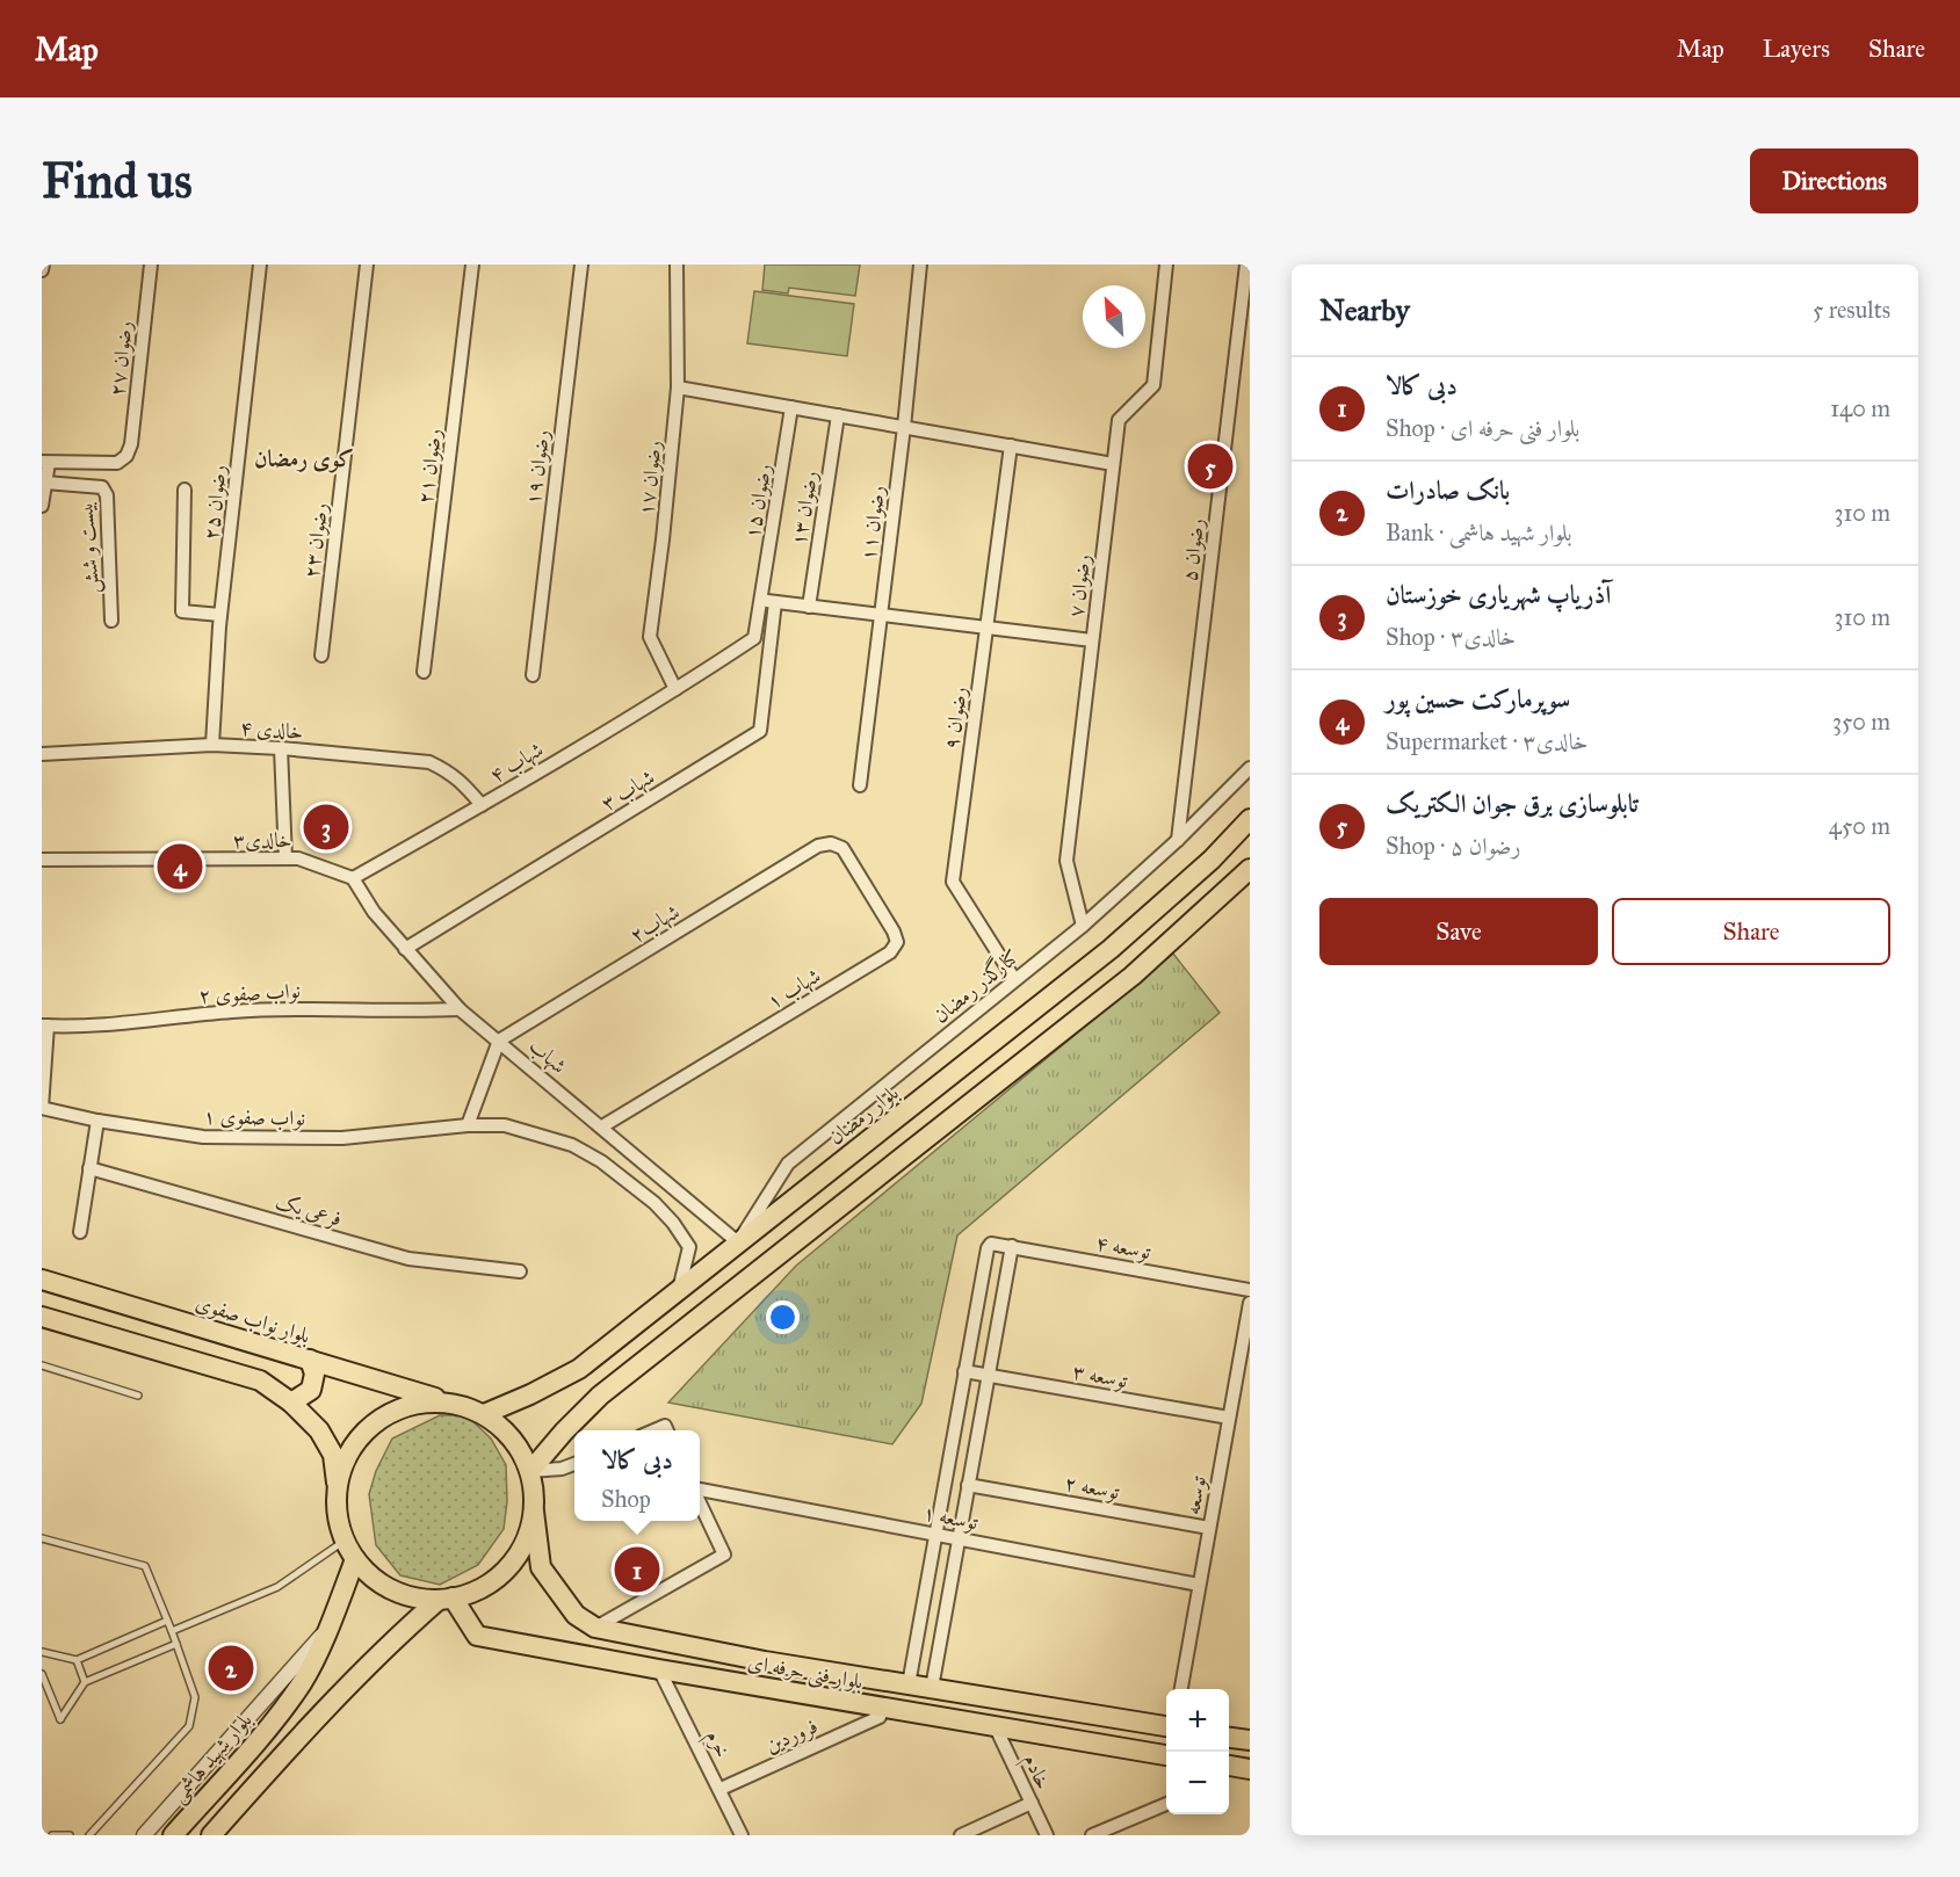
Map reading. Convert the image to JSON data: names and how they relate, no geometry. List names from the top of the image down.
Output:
{
  "streets": {
    "main road": [
      "بلوار رمضان",
      "بلوار نواب صفوی",
      "بلوار فنی حرفه ای",
      "بلوار شهید هاشمی"
    ],
    "street": [
      "رضوان ۲۷",
      "رضوان ۲۱",
      "رضوان ۱۹",
      "رضوان ۱۷",
      "رضوان ۱۵",
      "رضوان ۲۵",
      "رضوان ۱۳",
      "رضوان ۱۱",
      "رضوان ۲۳",
      "بیست و شش",
      "رضوان ۵",
      "رضوان ۷",
      "رضوان ۹",
      "خالدی ۴",
      "شهاب ۴",
      "شهاب ۳",
      "خالدی۳",
      "شهاب۲",
      "کنارگذر رمضان",
      "شهاب ۱",
      "نواب صفوی ۲",
      "شهاب",
      "نواب صفوی ۱",
      "فرعی یک",
      "توسعه ۴",
      "توسعه ۳",
      "توسعه ۲",
      "توسعه",
      "توسعه ۱",
      "فروردین",
      "خرم",
      "خادم"
    ]
  },
  "crossings": [
    ["رضوان ۱۷", "شهاب ۴"],
    ["رضوان ۱۵", "شهاب ۴"],
    ["رضوان ۲۵", "خالدی ۴"],
    ["رضوان ۵", "کنارگذر رمضان"],
    ["رضوان ۷", "کنارگذر رمضان"],
    ["رضوان ۹", "کنارگذر رمضان"],
    ["خالدی ۴", "شهاب ۴"],
    ["شهاب ۴", "خالدی۳"],
    ["شهاب ۴", "شهاب"],
    ["شهاب ۳", "شهاب"],
    ["خالدی۳", "شهاب"],
    ["شهاب۲", "شهاب ۱"],
    ["شهاب۲", "شهاب"],
    ["کنارگذر رمضان", "شهاب"],
    ["کنارگذر رمضان", "بلوار رمضان"],
    ["شهاب ۱", "شهاب"],
    ["نواب صفوی ۲", "شهاب"],
    ["شهاب", "بلوار رمضان"],
    ["بلوار رمضان", "نواب صفوی ۱"],
    ["بلوار رمضان", "بلوار نواب صفوی"],
    ["بلوار رمضان", "بلوار فنی حرفه ای"],
    ["بلوار رمضان", "بلوار شهید هاشمی"],
    ["توسعه ۴", "توسعه ۳"],
    ["بلوار نواب صفوی", "بلوار فنی حرفه ای"],
    ["بلوار نواب صفوی", "بلوار شهید هاشمی"],
    ["توسعه ۳", "توسعه"],
    ["توسعه ۲", "توسعه"],
    ["توسعه", "توسعه ۱"],
    ["بلوار فنی حرفه ای", "خرم"],
    ["بلوار فنی حرفه ای", "بلوار شهید هاشمی"],
    ["بلوار فنی حرفه ای", "خادم"],
    ["فروردین", "خرم"]
  ],
  "districts": ["کوی رمضان"],
  "north": "top left",
  "page": {
    "header": "Map",
    "nav": ["Map", "Layers", "Share"],
    "buttons": [
      "Directions",
      ["Save", "Share"]
    ],
    "title": "Find us",
    "heading": ["Nearby", "5 results"],
    "list": [
      {
        "mark": "1",
        "name": "دبی کالا",
        "note": "Shop · بلوار فنی حرفه ای",
        "value": "140 m"
      },
      {
        "mark": "2",
        "name": "بانک صادرات",
        "note": "Bank · بلوار شهید هاشمی",
        "value": "310 m"
      },
      {
        "mark": "3",
        "name": "آذریاپ شهریاری خوزستان",
        "note": "Shop · خالدی۳",
        "value": "310 m"
      },
      {
        "mark": "4",
        "name": "سوپرمارکت حسین پور",
        "note": "Supermarket · خالدی۳",
        "value": "350 m"
      },
      {
        "mark": "5",
        "name": "تابلوسازی برق جوان الکتریک",
        "note": "Shop · رضوان ۵",
        "value": "450 m"
      }
    ],
    "pins": [
      "5",
      "3",
      "4",
      "1",
      "2"
    ],
    "popup": ["دبی کالا", "Shop"],
    "map_buttons": ["+", "−"]
  }
}
